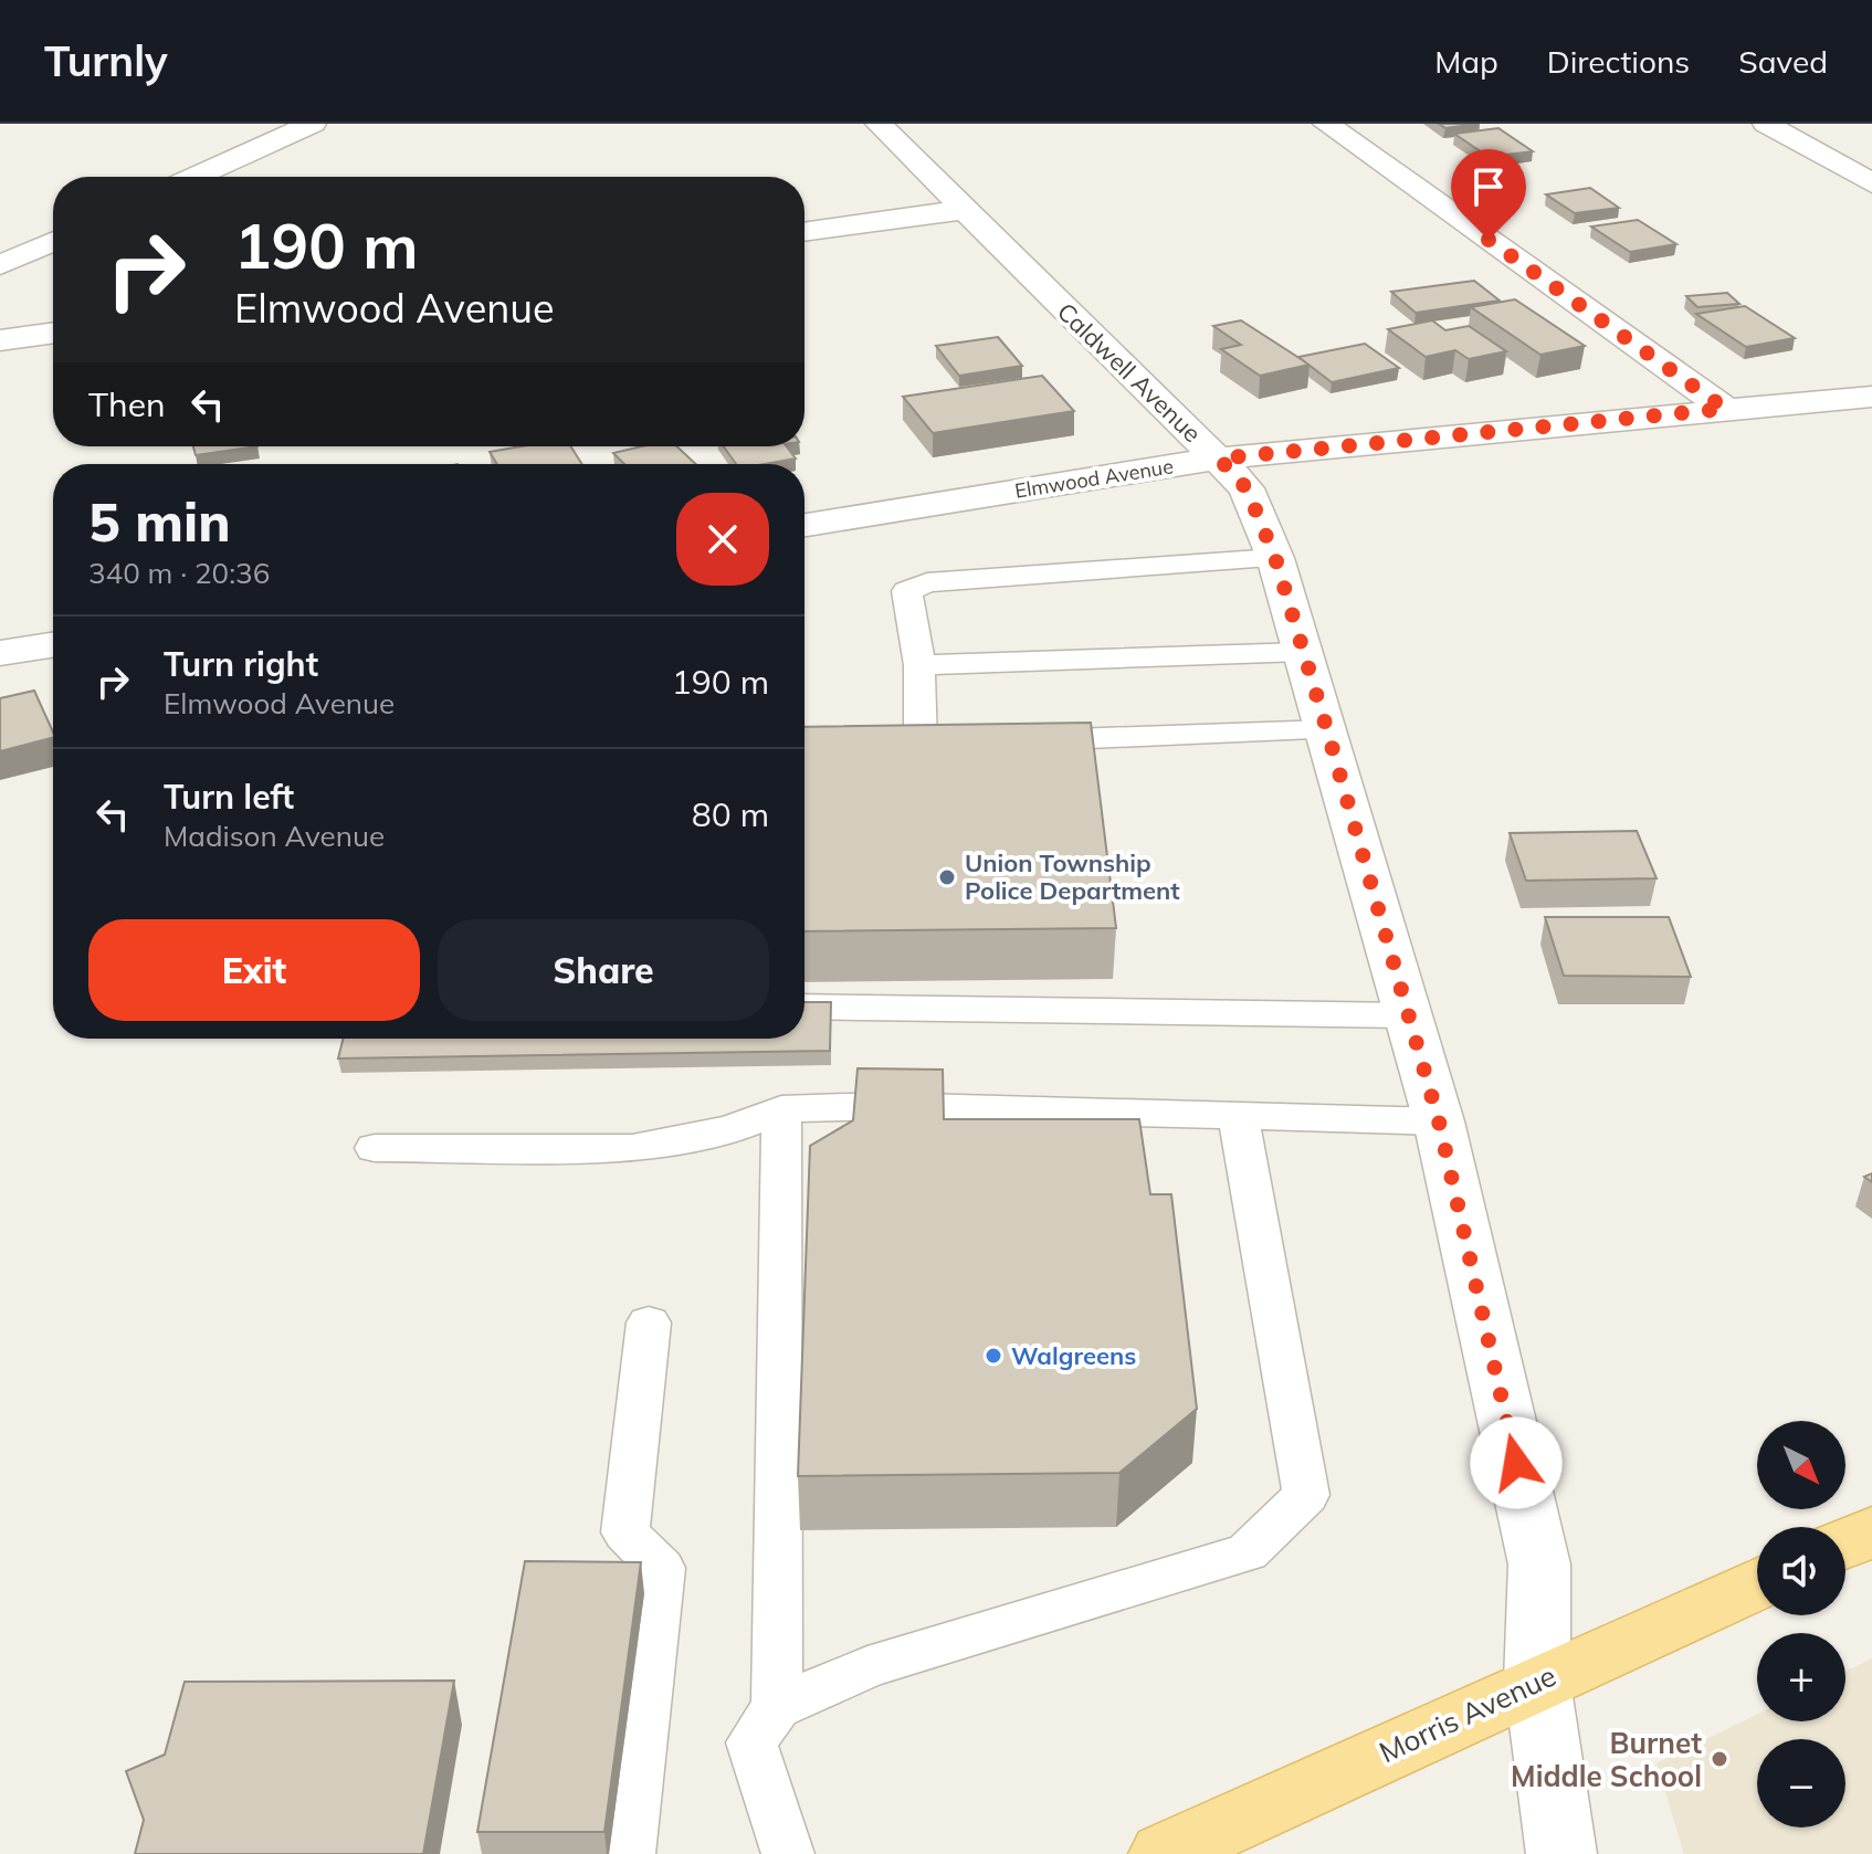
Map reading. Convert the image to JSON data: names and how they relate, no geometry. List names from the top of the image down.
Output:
{
  "streets": {
    "main road": ["Morris Avenue"],
    "street": ["Caldwell Avenue", "Elmwood Avenue"]
  },
  "crossings": [
    ["Caldwell Avenue", "Elmwood Avenue"],
    ["Caldwell Avenue", "Morris Avenue"]
  ],
  "places": ["Union Township Police Department", "Walgreens", "Burnet Middle School"],
  "north": "bottom right",
  "page": {
    "header": "Turnly",
    "nav": ["Map", "Directions", "Saved"],
    "turn": ["190 m", "Elmwood Avenue"],
    "then": "Then",
    "heading": ["5 min", "340 m · 20:36"],
    "list": [
      {
        "name": "Turn right",
        "note": "Elmwood Avenue",
        "value": "190 m"
      },
      {
        "name": "Turn left",
        "note": "Madison Avenue",
        "value": "80 m"
      }
    ],
    "buttons": ["Exit", "Share"],
    "map_buttons": ["+", "−"]
  }
}
